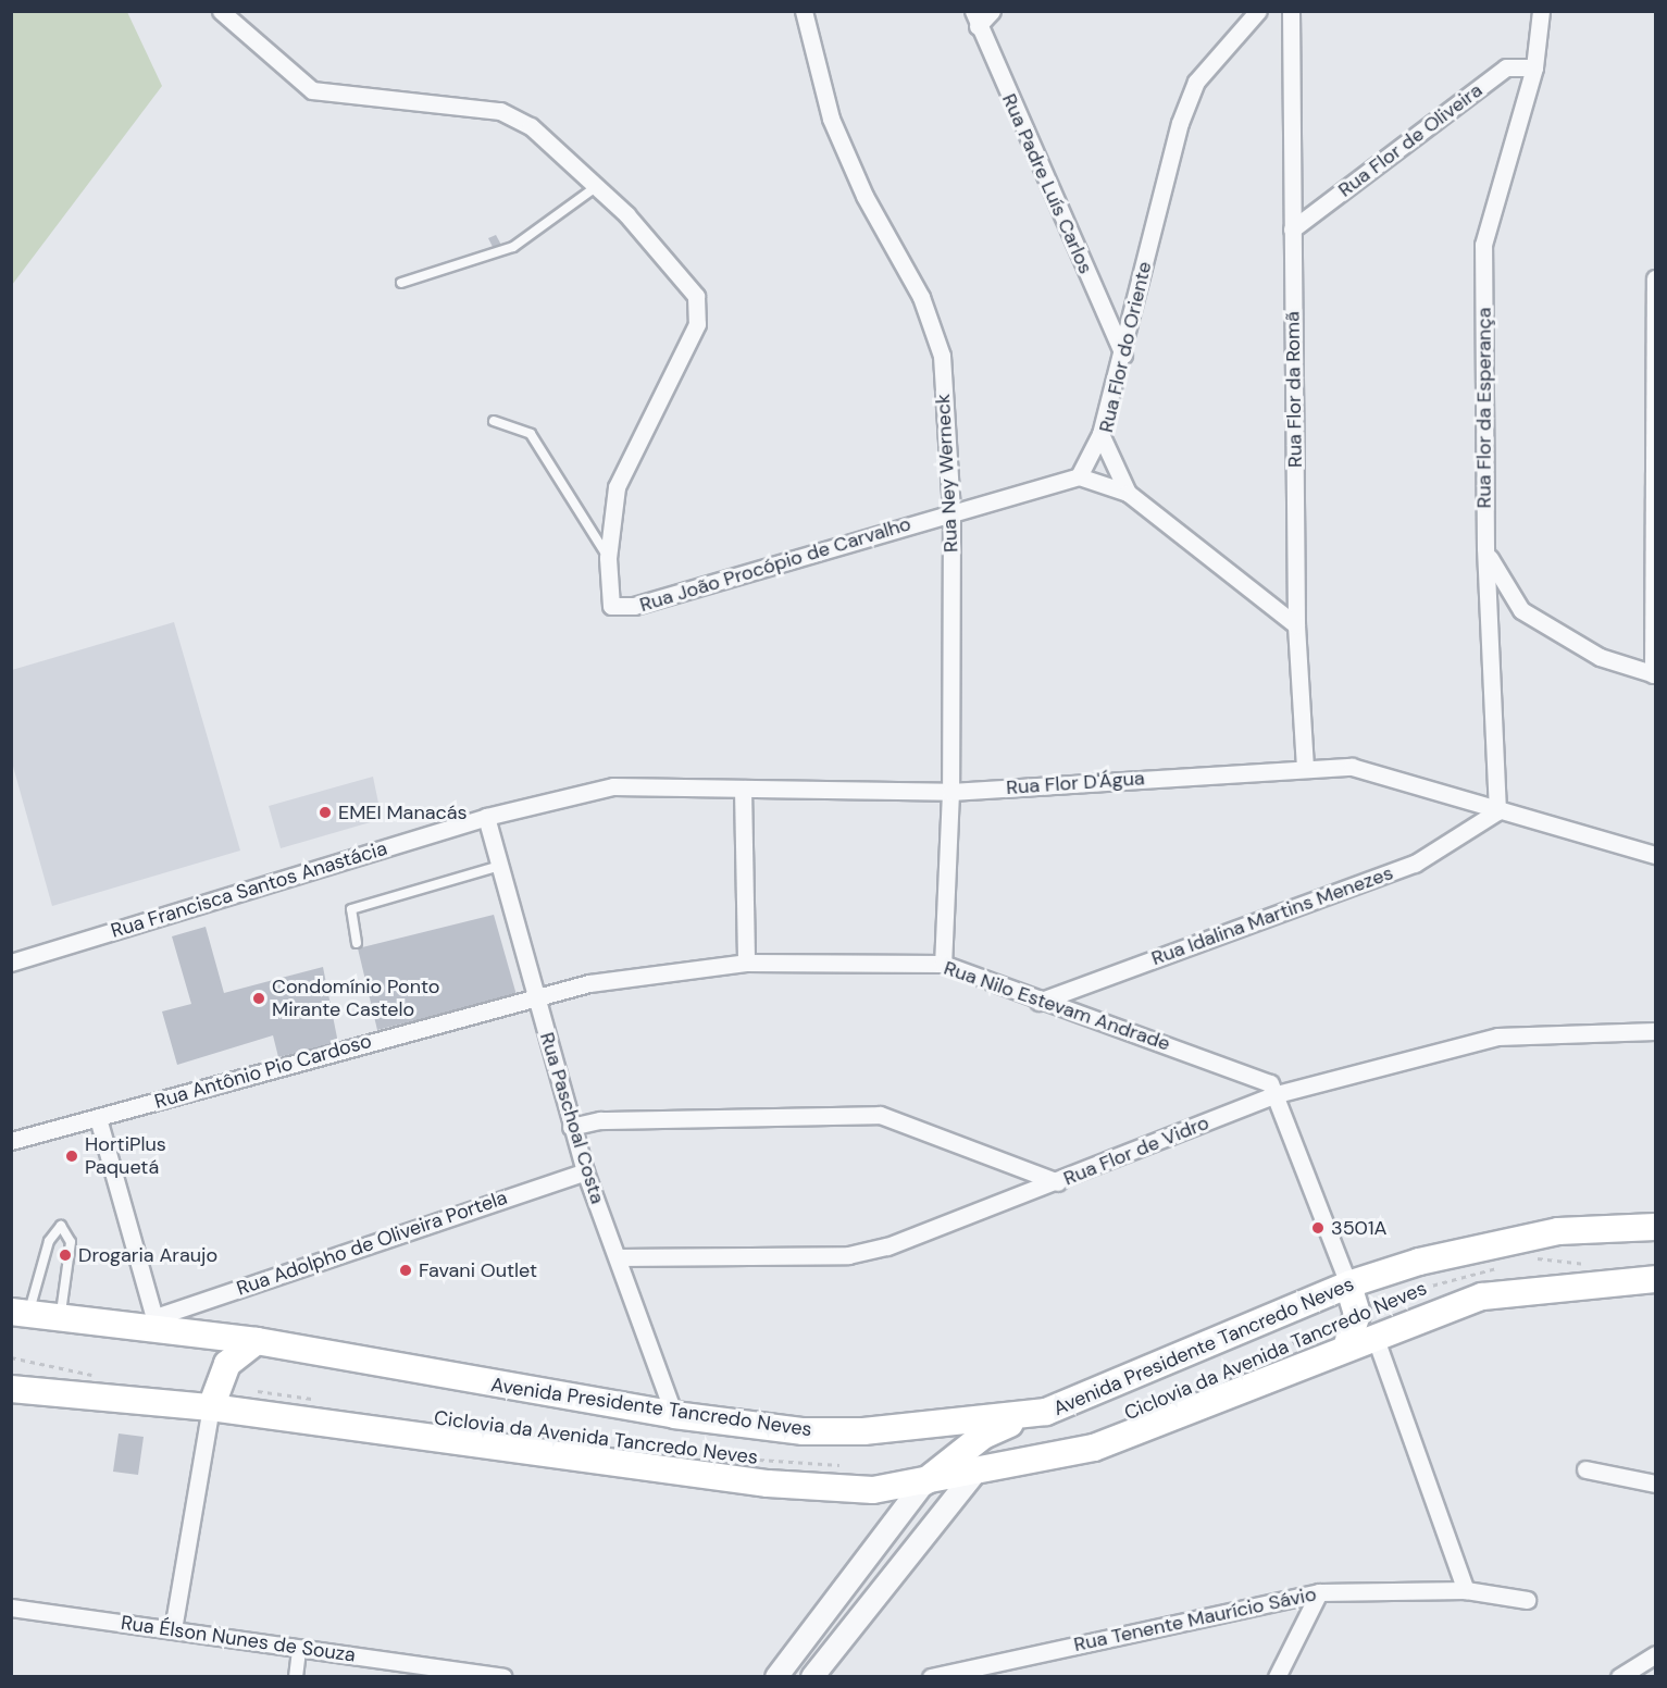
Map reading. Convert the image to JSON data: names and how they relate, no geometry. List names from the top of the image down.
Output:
{
  "streets": {
    "main road": ["Avenida Presidente Tancredo Neves"],
    "street": [
      "Rua Flor de Oliveira",
      "Rua Padre Luís Carlos",
      "Rua Flor do Oriente",
      "Rua Flor da Romã",
      "Rua Flor da Esperança",
      "Rua Ney Werneck",
      "Rua João Procópio de Carvalho",
      "Rua Flor D'Água",
      "Rua Francisca Santos Anastácia",
      "Rua Idalina Martins Menezes",
      "Rua Nilo Estevam Andrade",
      "Rua Antônio Pio Cardoso",
      "Rua Paschoal Costa",
      "Rua Flor de Vidro",
      "Rua Adolpho de Oliveira Portela",
      "Rua Tenente Maurício Sávio",
      "Rua Élson Nunes de Souza"
    ],
    "path": ["Ciclovia da Avenida Tancredo Neves"]
  },
  "crossings": [
    ["Rua Flor de Oliveira", "Rua Flor da Romã"],
    ["Rua Flor de Oliveira", "Rua Flor da Esperança"],
    ["Rua Padre Luís Carlos", "Rua Flor do Oriente"],
    ["Rua Flor do Oriente", "Rua Flor da Romã"],
    ["Rua Flor da Romã", "Rua Flor D'Água"],
    ["Rua Flor da Esperança", "Rua Flor D'Água"],
    ["Rua Flor da Esperança", "Rua Idalina Martins Menezes"],
    ["Rua Ney Werneck", "Rua João Procópio de Carvalho"],
    ["Rua Ney Werneck", "Rua Flor D'Água"],
    ["Rua Ney Werneck", "Rua Nilo Estevam Andrade"],
    ["Rua Flor D'Água", "Rua Francisca Santos Anastácia"],
    ["Rua Flor D'Água", "Rua Idalina Martins Menezes"],
    ["Rua Flor D'Água", "Rua Paschoal Costa"],
    ["Rua Francisca Santos Anastácia", "Rua Paschoal Costa"],
    ["Rua Idalina Martins Menezes", "Rua Nilo Estevam Andrade"],
    ["Rua Nilo Estevam Andrade", "Rua Antônio Pio Cardoso"],
    ["Rua Nilo Estevam Andrade", "Rua Flor de Vidro"],
    ["Rua Antônio Pio Cardoso", "Rua Paschoal Costa"],
    ["Rua Paschoal Costa", "Rua Flor de Vidro"],
    ["Rua Paschoal Costa", "Rua Adolpho de Oliveira Portela"],
    ["Rua Paschoal Costa", "Avenida Presidente Tancredo Neves"],
    ["Rua Adolpho de Oliveira Portela", "Avenida Presidente Tancredo Neves"]
  ],
  "places": [
    "EMEI Manacás",
    "Condomínio Ponto Mirante Castelo",
    "HortiPlus Paquetá",
    "3501A",
    "Drogaria Araujo",
    "Favani Outlet"
  ]
}
